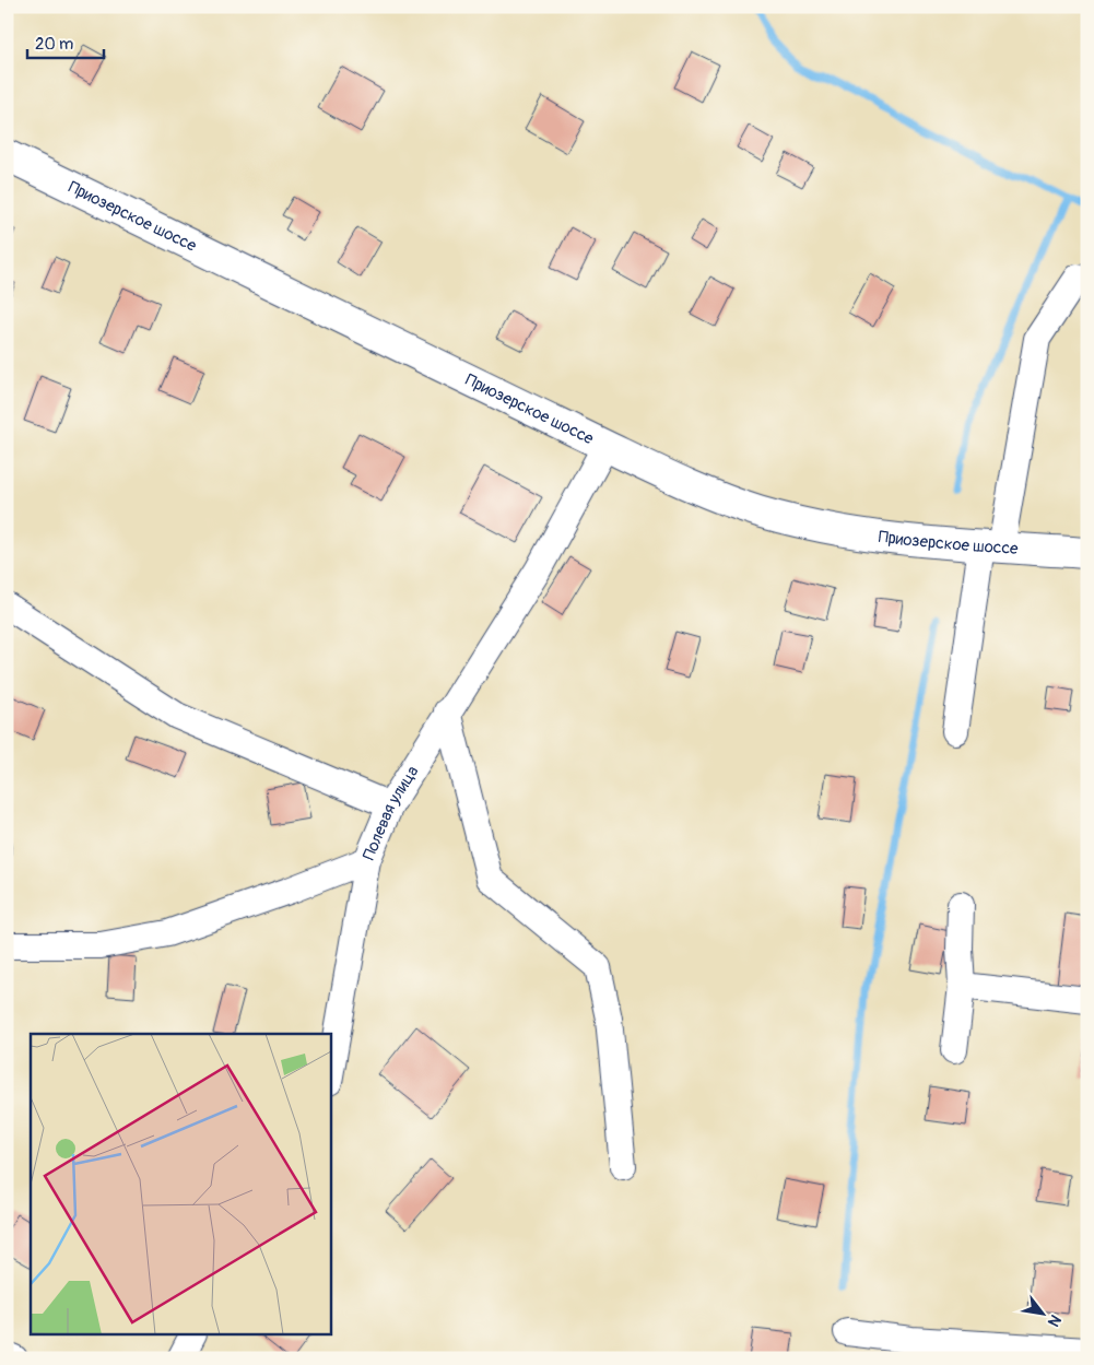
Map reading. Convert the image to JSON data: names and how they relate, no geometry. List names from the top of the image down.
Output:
{
  "streets": {
    "main road": ["Приозерское шоссе"],
    "street": ["Полевая улица"]
  },
  "crossings": [
    ["Приозерское шоссе", "Полевая улица"]
  ],
  "scale_bar": "20 m",
  "north": "bottom right"
}
